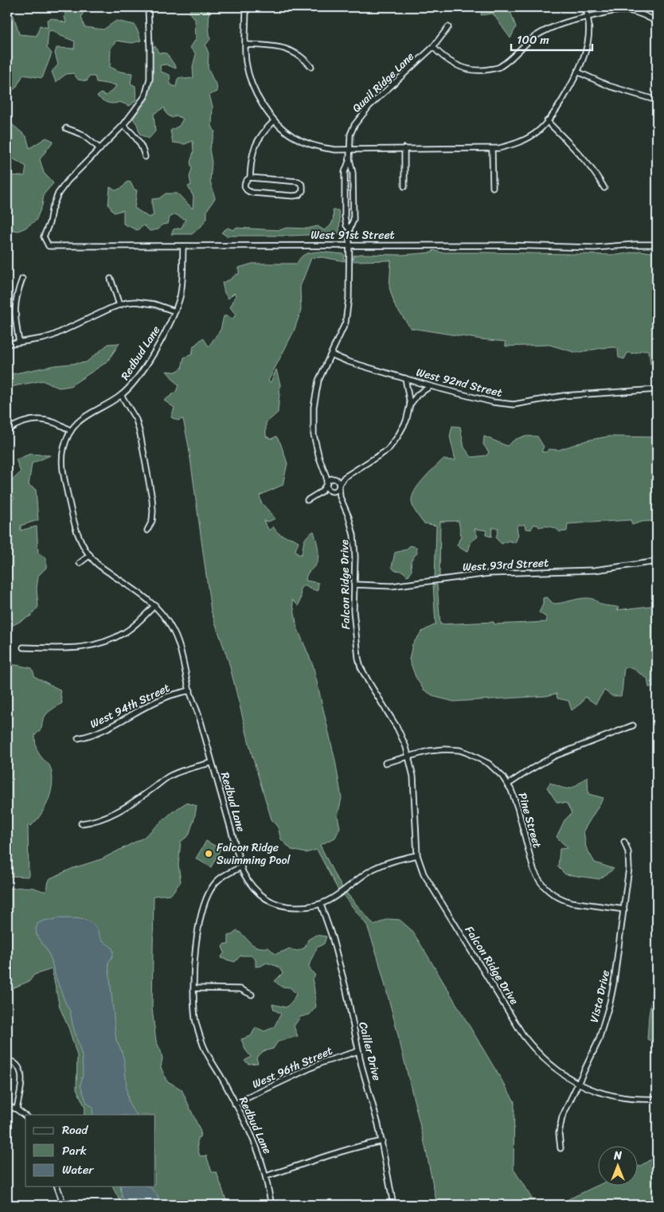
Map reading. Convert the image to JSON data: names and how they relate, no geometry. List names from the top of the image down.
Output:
{
  "streets": {
    "street": [
      "Quail Ridge Lane",
      "West 91st Street",
      "Redbud Lane",
      "West 92nd Street",
      "West 93rd Street",
      "Falcon Ridge Drive",
      "West 94th Street",
      "Pine Street",
      "Vista Drive",
      "Cailler Drive",
      "West 96th Street"
    ]
  },
  "crossings": [
    ["Quail Ridge Lane", "West 91st Street"],
    ["West 91st Street", "Redbud Lane"],
    ["Redbud Lane", "West 94th Street"],
    ["Redbud Lane", "West 96th Street"],
    ["West 93rd Street", "Falcon Ridge Drive"],
    ["Falcon Ridge Drive", "Pine Street"],
    ["Falcon Ridge Drive", "Vista Drive"],
    ["Pine Street", "Vista Drive"],
    ["Cailler Drive", "West 96th Street"]
  ],
  "places": ["Falcon Ridge Swimming Pool"],
  "legend": ["Road", "Park", "Water"],
  "scale_bar": "100 m",
  "north": "top"
}
